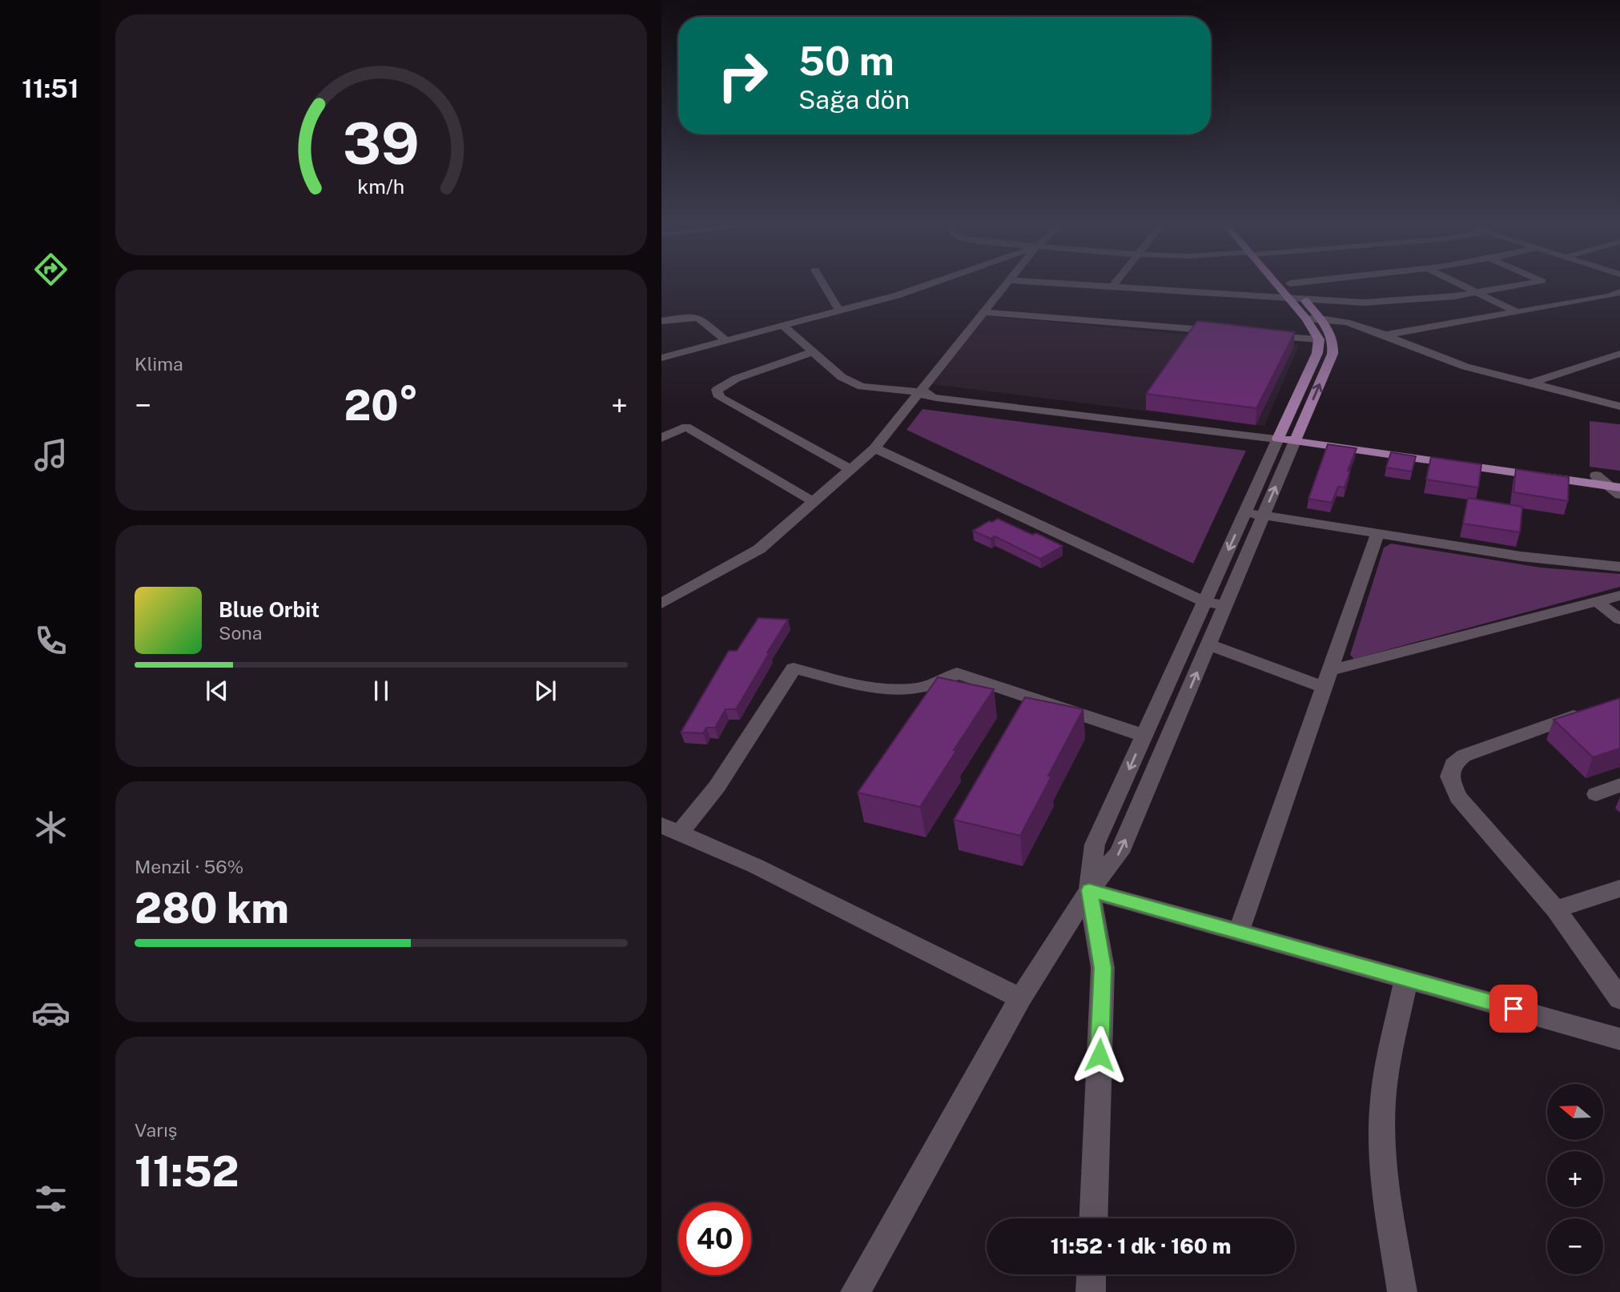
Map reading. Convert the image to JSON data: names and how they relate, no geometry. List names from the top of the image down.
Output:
{
  "north": "left",
  "page": {
    "tabs": "11:51",
    "turn": ["50 m", "Sağa dön"],
    "tile": [
      "Klima",
      ["Menzil · 56%", "280 km"],
      ["Varış", "11:52"]
    ],
    "heat": ["−", "20°", "+"],
    "song": ["Blue Orbit", "Sona"],
    "map_buttons": ["+", "−"],
    "limit": "40",
    "trip": "11:52 · 1 dk · 160 m",
    "gauge": ["39", "km/h"]
  }
}
